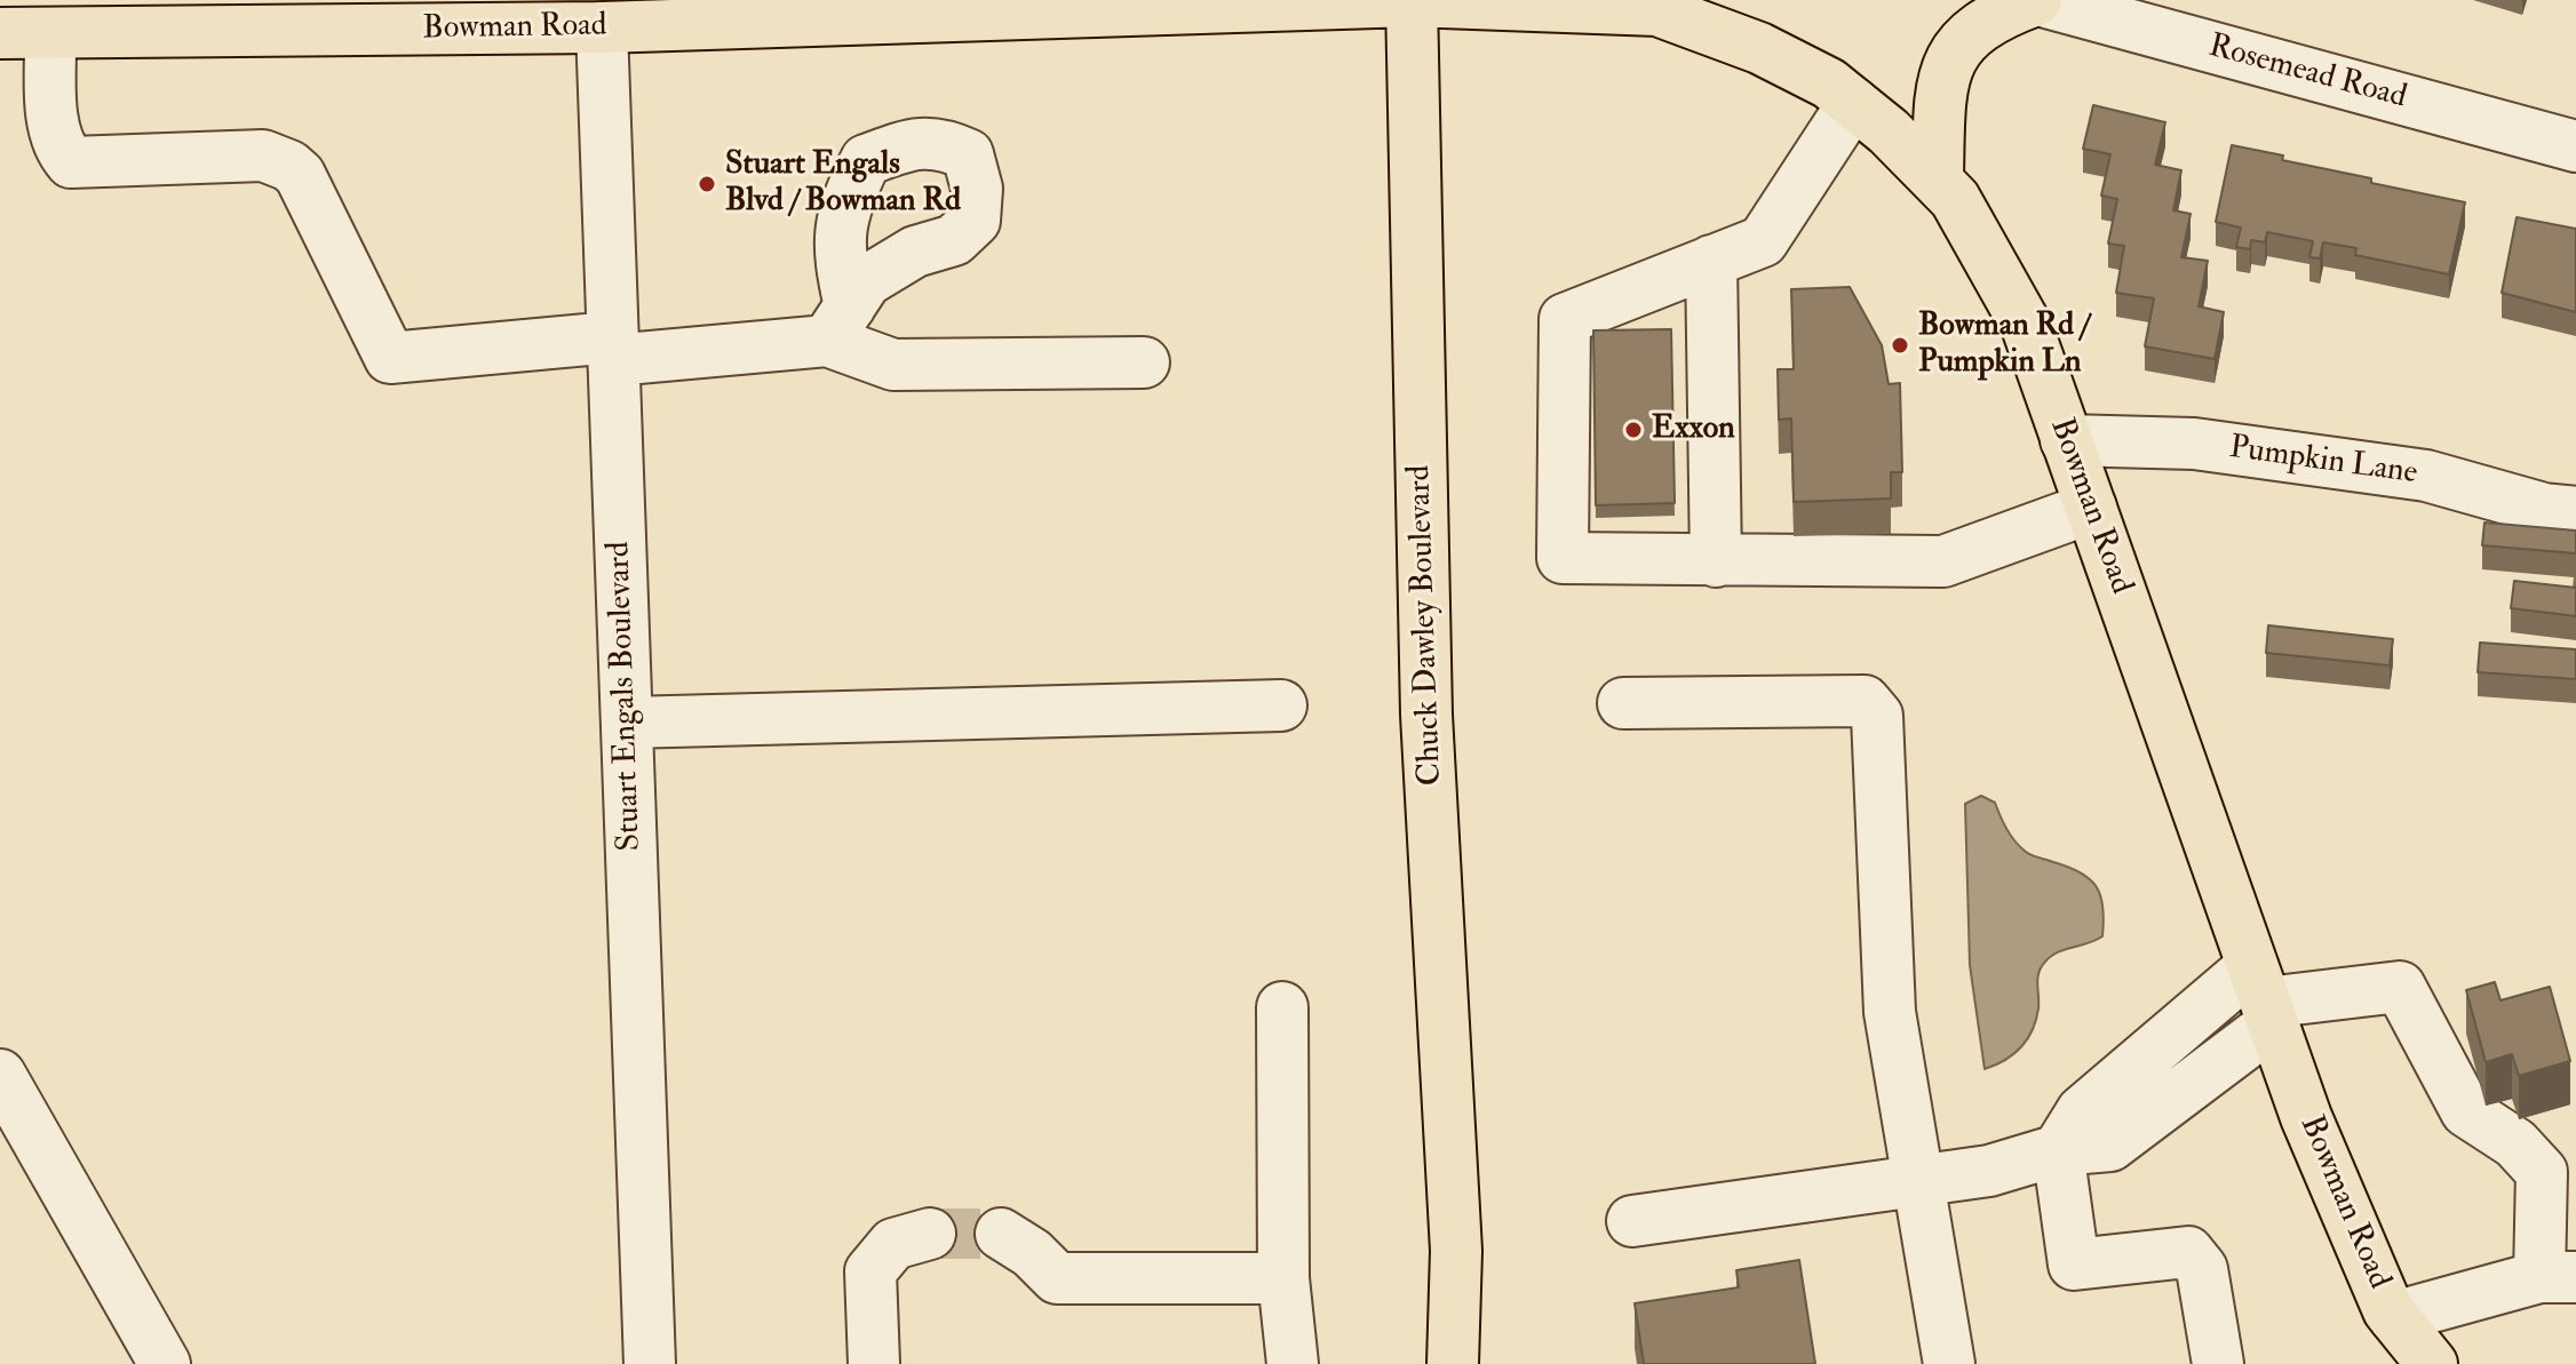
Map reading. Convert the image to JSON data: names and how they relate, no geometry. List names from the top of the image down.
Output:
{
  "streets": {
    "main road": ["Bowman Road", "Chuck Dawley Boulevard"],
    "street": ["Rosemead Road", "Pumpkin Lane", "Stuart Engals Boulevard"]
  },
  "crossings": [
    ["Bowman Road", "Pumpkin Lane"],
    ["Bowman Road", "Chuck Dawley Boulevard"],
    ["Bowman Road", "Stuart Engals Boulevard"]
  ],
  "places": ["Stuart Engals Blvd / Bowman Rd", "Bowman Rd / Pumpkin Ln", "Exxon"]
}
